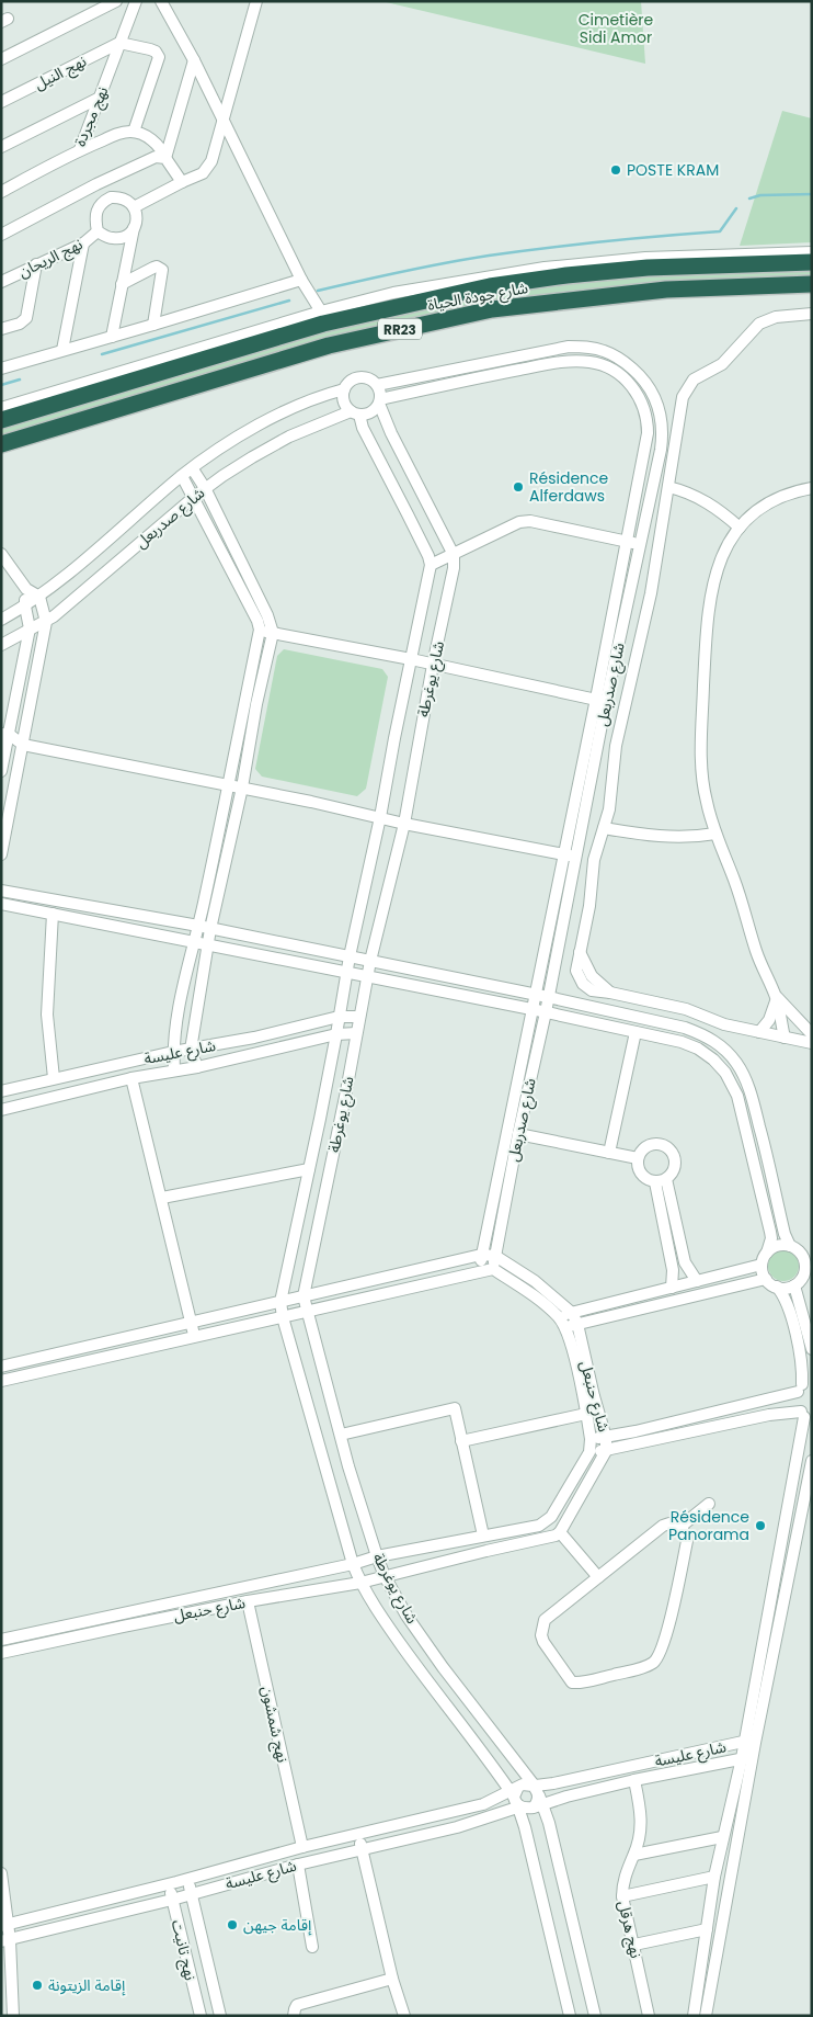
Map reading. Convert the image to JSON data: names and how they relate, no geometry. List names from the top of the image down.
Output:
{
  "streets": {
    "highway": ["شارع جودة الحياة", "RR23"],
    "street": [
      "نهج النيل",
      "نهج مجردة",
      "نهج الريحان",
      "شارع صدربعل",
      "شارع يوغرطة",
      "شارع عليسة",
      "شارع حنبعل",
      "نهج شمشون",
      "نهج هرقل",
      "نهج تانيت"
    ]
  },
  "crossings": [
    ["نهج النيل", "نهج مجردة"],
    ["شارع صدربعل", "شارع حنبعل"],
    ["شارع يوغرطة", "شارع عليسة"],
    ["شارع يوغرطة", "شارع حنبعل"],
    ["شارع عليسة", "نهج شمشون"],
    ["شارع عليسة", "نهج هرقل"],
    ["شارع عليسة", "نهج تانيت"],
    ["شارع حنبعل", "نهج شمشون"]
  ],
  "parks": ["Cimetière Sidi Amor"],
  "places": [
    "POSTE KRAM",
    "Résidence Alferdaws",
    "Résidence Panorama",
    "إقامة جيهن",
    "إقامة الزيتونة"
  ]
}
